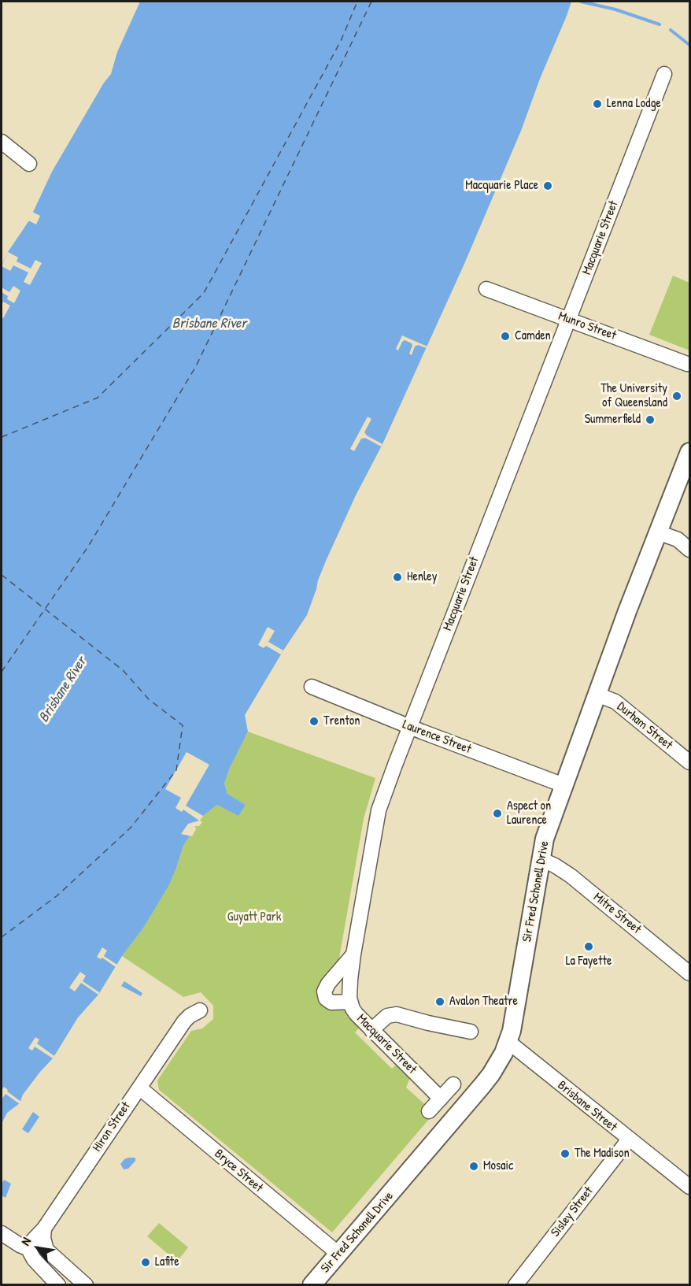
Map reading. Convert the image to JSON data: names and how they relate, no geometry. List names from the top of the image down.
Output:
{
  "streets": {
    "main road": ["Sir Fred Schonell Drive"],
    "street": [
      "Macquarie Street",
      "Munro Street",
      "Durham Street",
      "Laurence Street",
      "Mitre Street",
      "Brisbane Street",
      "Hiron Street",
      "Bryce Street",
      "Sisley Street"
    ]
  },
  "crossings": [
    ["Macquarie Street", "Munro Street"],
    ["Macquarie Street", "Laurence Street"],
    ["Durham Street", "Sir Fred Schonell Drive"],
    ["Laurence Street", "Sir Fred Schonell Drive"],
    ["Sir Fred Schonell Drive", "Mitre Street"],
    ["Sir Fred Schonell Drive", "Brisbane Street"],
    ["Sir Fred Schonell Drive", "Bryce Street"],
    ["Brisbane Street", "Sisley Street"],
    ["Hiron Street", "Bryce Street"]
  ],
  "water": ["Brisbane River"],
  "parks": ["Guyatt Park"],
  "places": [
    "Lenna Lodge",
    "Macquarie Place",
    "Camden",
    "The University of Queensland",
    "Summerfield",
    "Henley",
    "Trenton",
    "Aspect on Laurence",
    "La Fayette",
    "Avalon Theatre",
    "The Madison",
    "Mosaic",
    "Lafite"
  ],
  "north": "top left"
}
